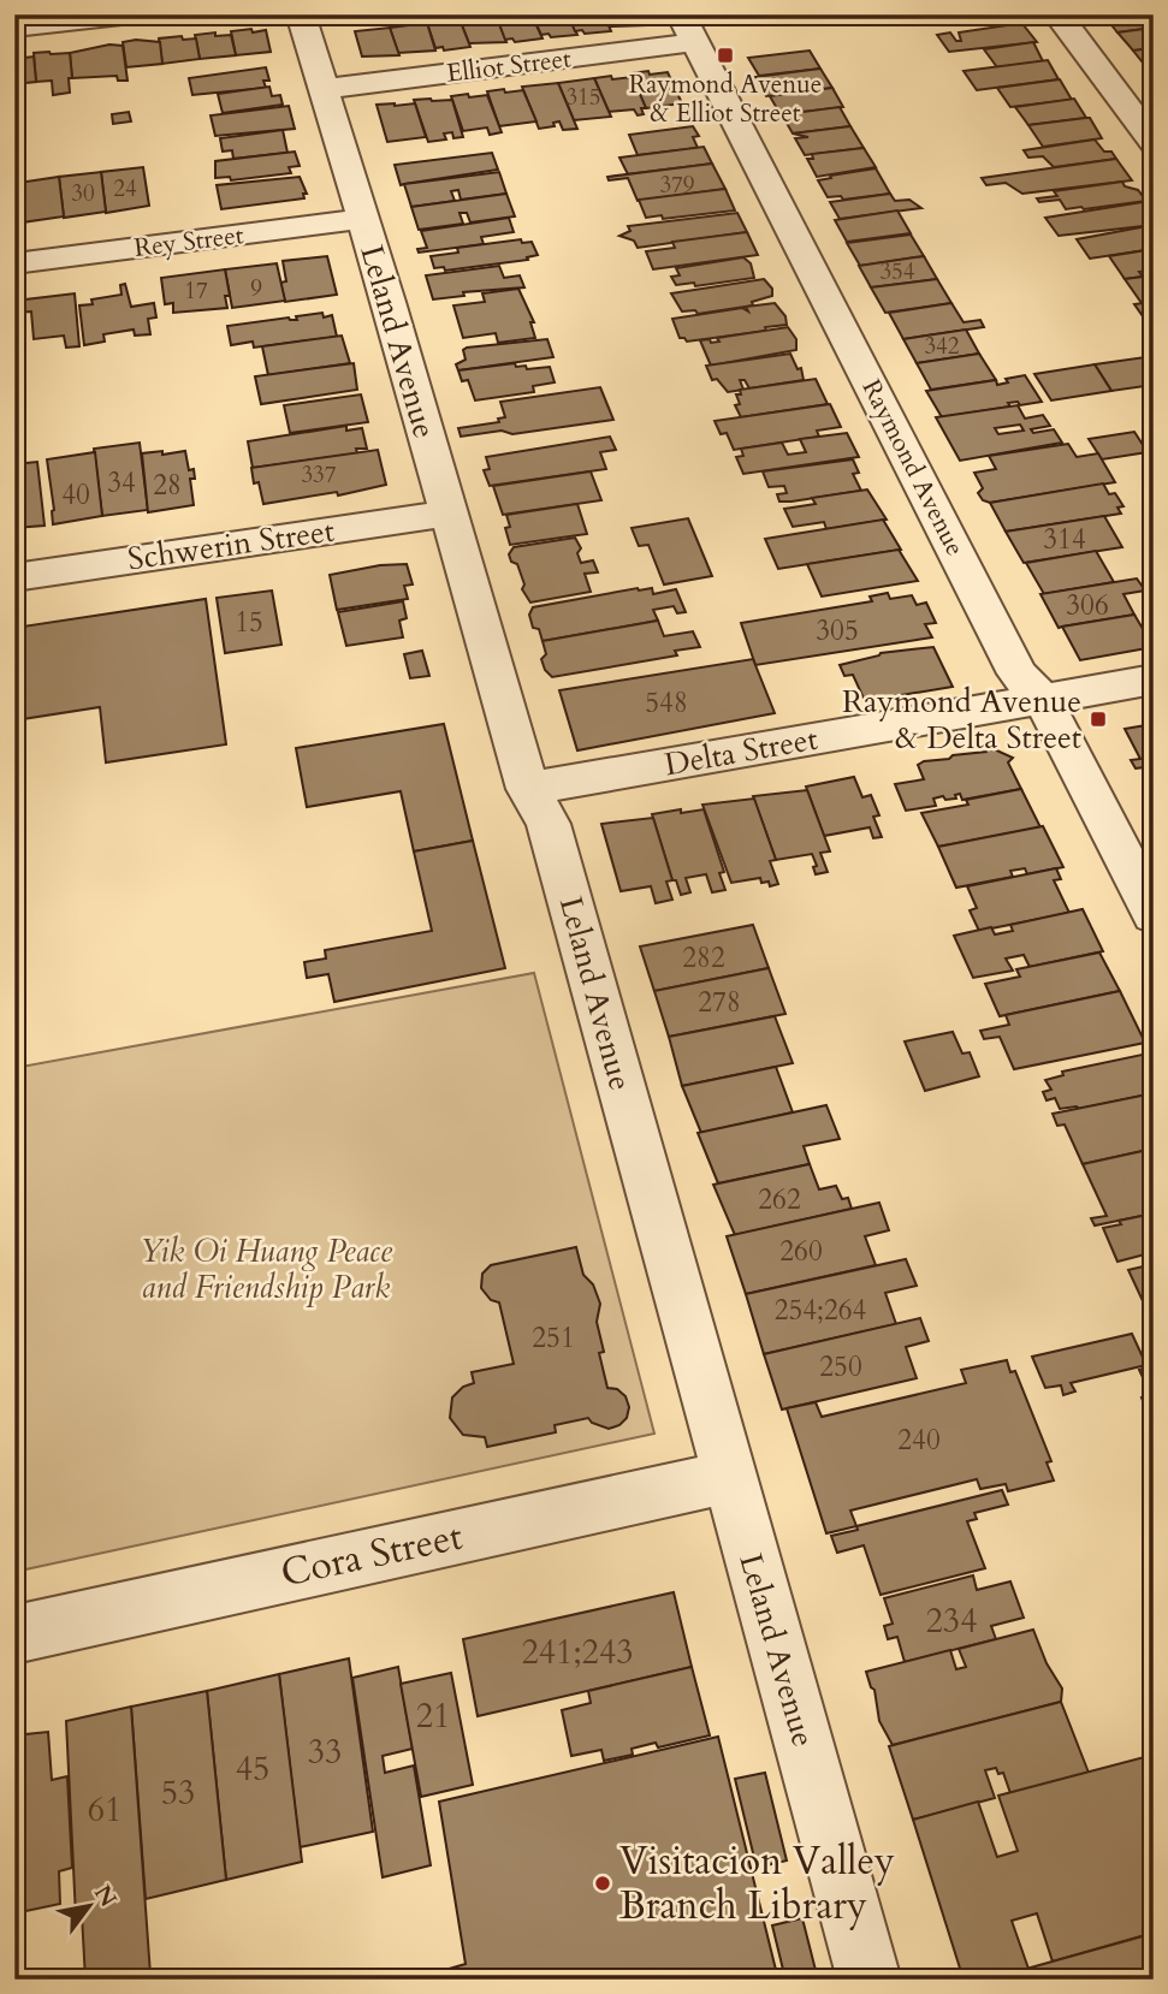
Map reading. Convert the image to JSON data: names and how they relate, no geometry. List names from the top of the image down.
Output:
{
  "streets": {
    "street": [
      "Elliot Street",
      "Rey Street",
      "Leland Avenue",
      "Raymond Avenue",
      "Schwerin Street",
      "Delta Street",
      "Cora Street"
    ]
  },
  "crossings": [
    ["Elliot Street", "Leland Avenue"],
    ["Elliot Street", "Raymond Avenue"],
    ["Rey Street", "Leland Avenue"],
    ["Leland Avenue", "Schwerin Street"],
    ["Leland Avenue", "Delta Street"],
    ["Leland Avenue", "Cora Street"],
    ["Raymond Avenue", "Delta Street"]
  ],
  "parks": ["Yik Oi Huang Peace and Friendship Park"],
  "places": {
    "transit": ["Raymond Avenue & Elliot Street", "Raymond Avenue & Delta Street"],
    "other": ["Visitacion Valley Branch Library"]
  },
  "house_numbers": [
    "315",
    "379",
    "24",
    "30",
    "354",
    "9",
    "17",
    "342",
    "337",
    "34",
    "28",
    "40",
    "314",
    "306",
    "15",
    "305",
    "548",
    "282",
    "278",
    "262",
    "260",
    "254;264",
    "251",
    "250",
    "240",
    "234",
    "241;243",
    "21",
    "33",
    "45",
    "53",
    "61"
  ],
  "north": "top right"
}
